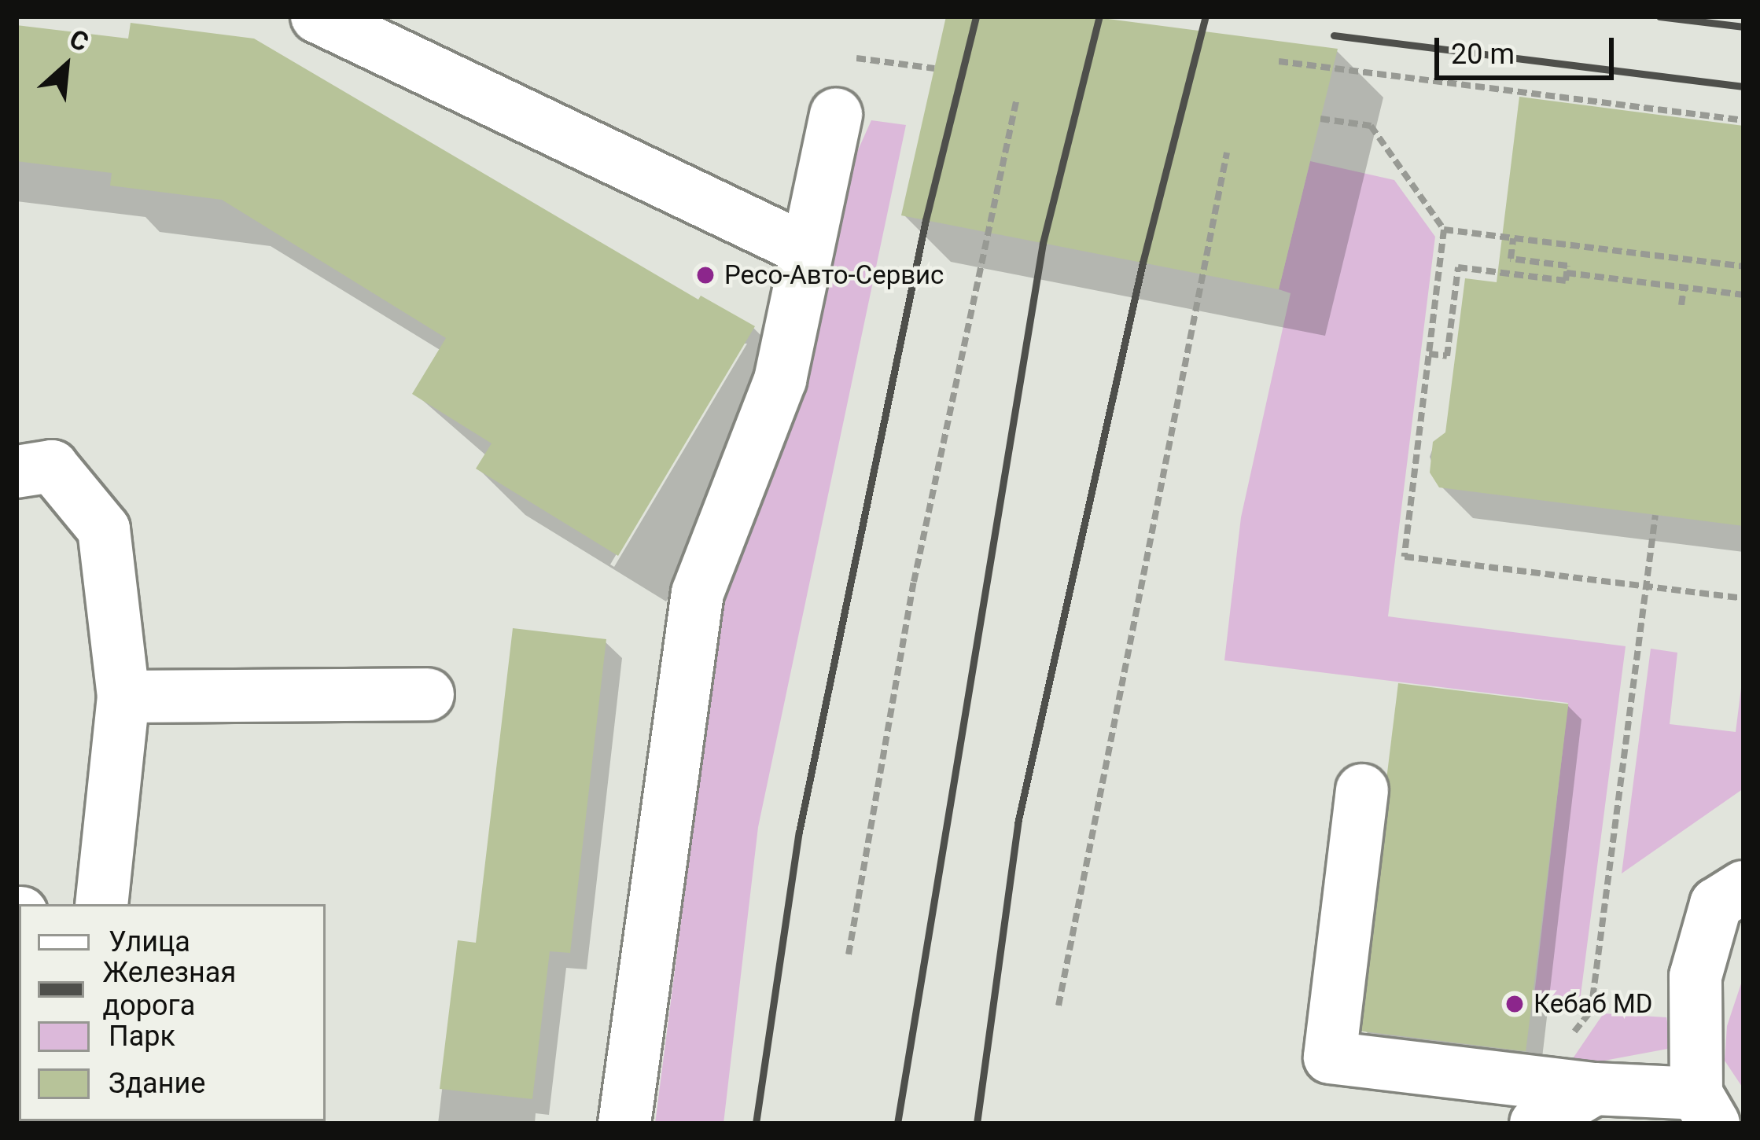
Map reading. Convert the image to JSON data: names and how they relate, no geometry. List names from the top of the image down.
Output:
{
  "places": ["Ресо-Авто-Сервис", "Кебаб MD"],
  "legend": [
    "Улица",
    "Железная дорога",
    "Парк",
    "Здание"
  ],
  "scale_bar": "20 m",
  "north": "top right"
}
